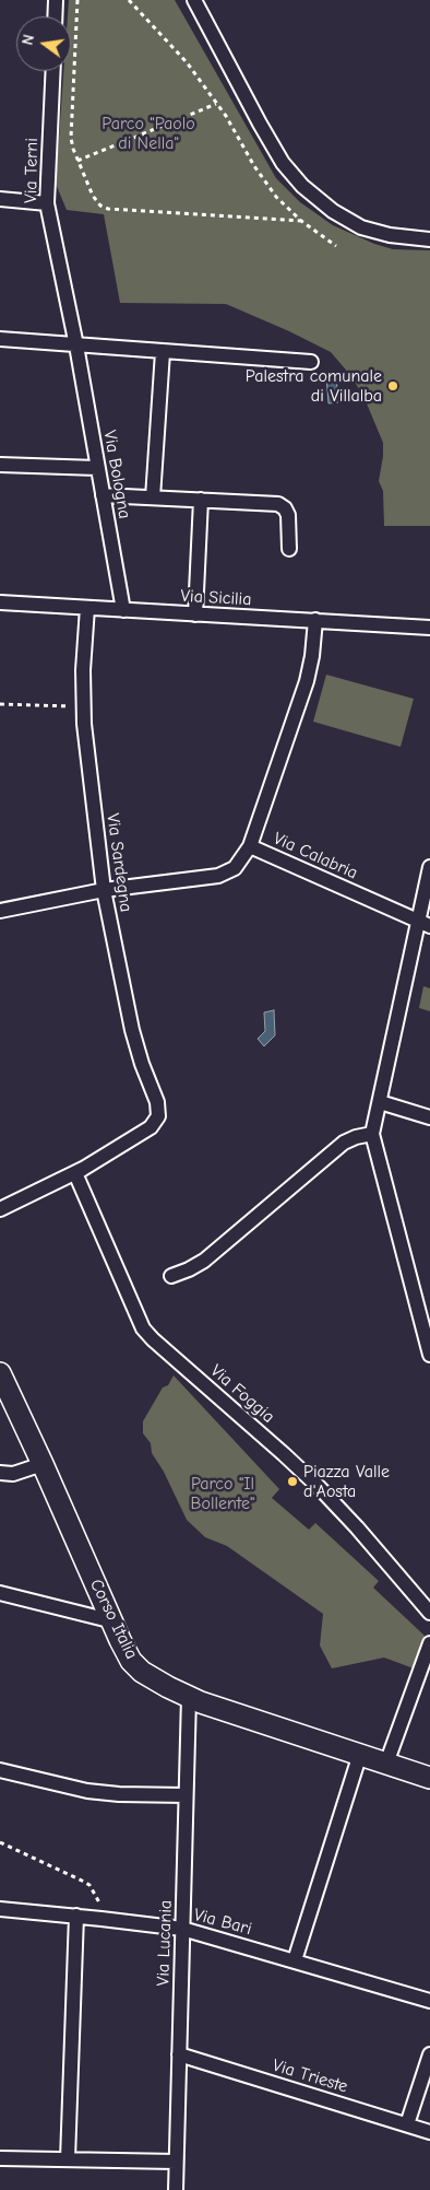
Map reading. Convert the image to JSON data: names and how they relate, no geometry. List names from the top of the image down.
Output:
{
  "streets": {
    "street": [
      "Via Terni",
      "Via Bologna",
      "Via Sicilia",
      "Via Calabria",
      "Via Sardegna",
      "Via Foggia",
      "Corso Italia",
      "Via Bari",
      "Via Lucania",
      "Via Trieste"
    ]
  },
  "crossings": [
    ["Via Terni", "Via Bologna"],
    ["Via Bologna", "Via Sicilia"],
    ["Via Sicilia", "Via Sardegna"],
    ["Via Calabria", "Via Sardegna"],
    ["Via Sardegna", "Via Foggia"],
    ["Corso Italia", "Via Lucania"],
    ["Via Bari", "Via Lucania"],
    ["Via Lucania", "Via Trieste"]
  ],
  "parks": ["Parco \"Paolo di Nella\"", "Parco \"Il Bollente\""],
  "places": ["Palestra comunale di Villalba", "Piazza Valle d'Aosta"],
  "north": "left"
}
